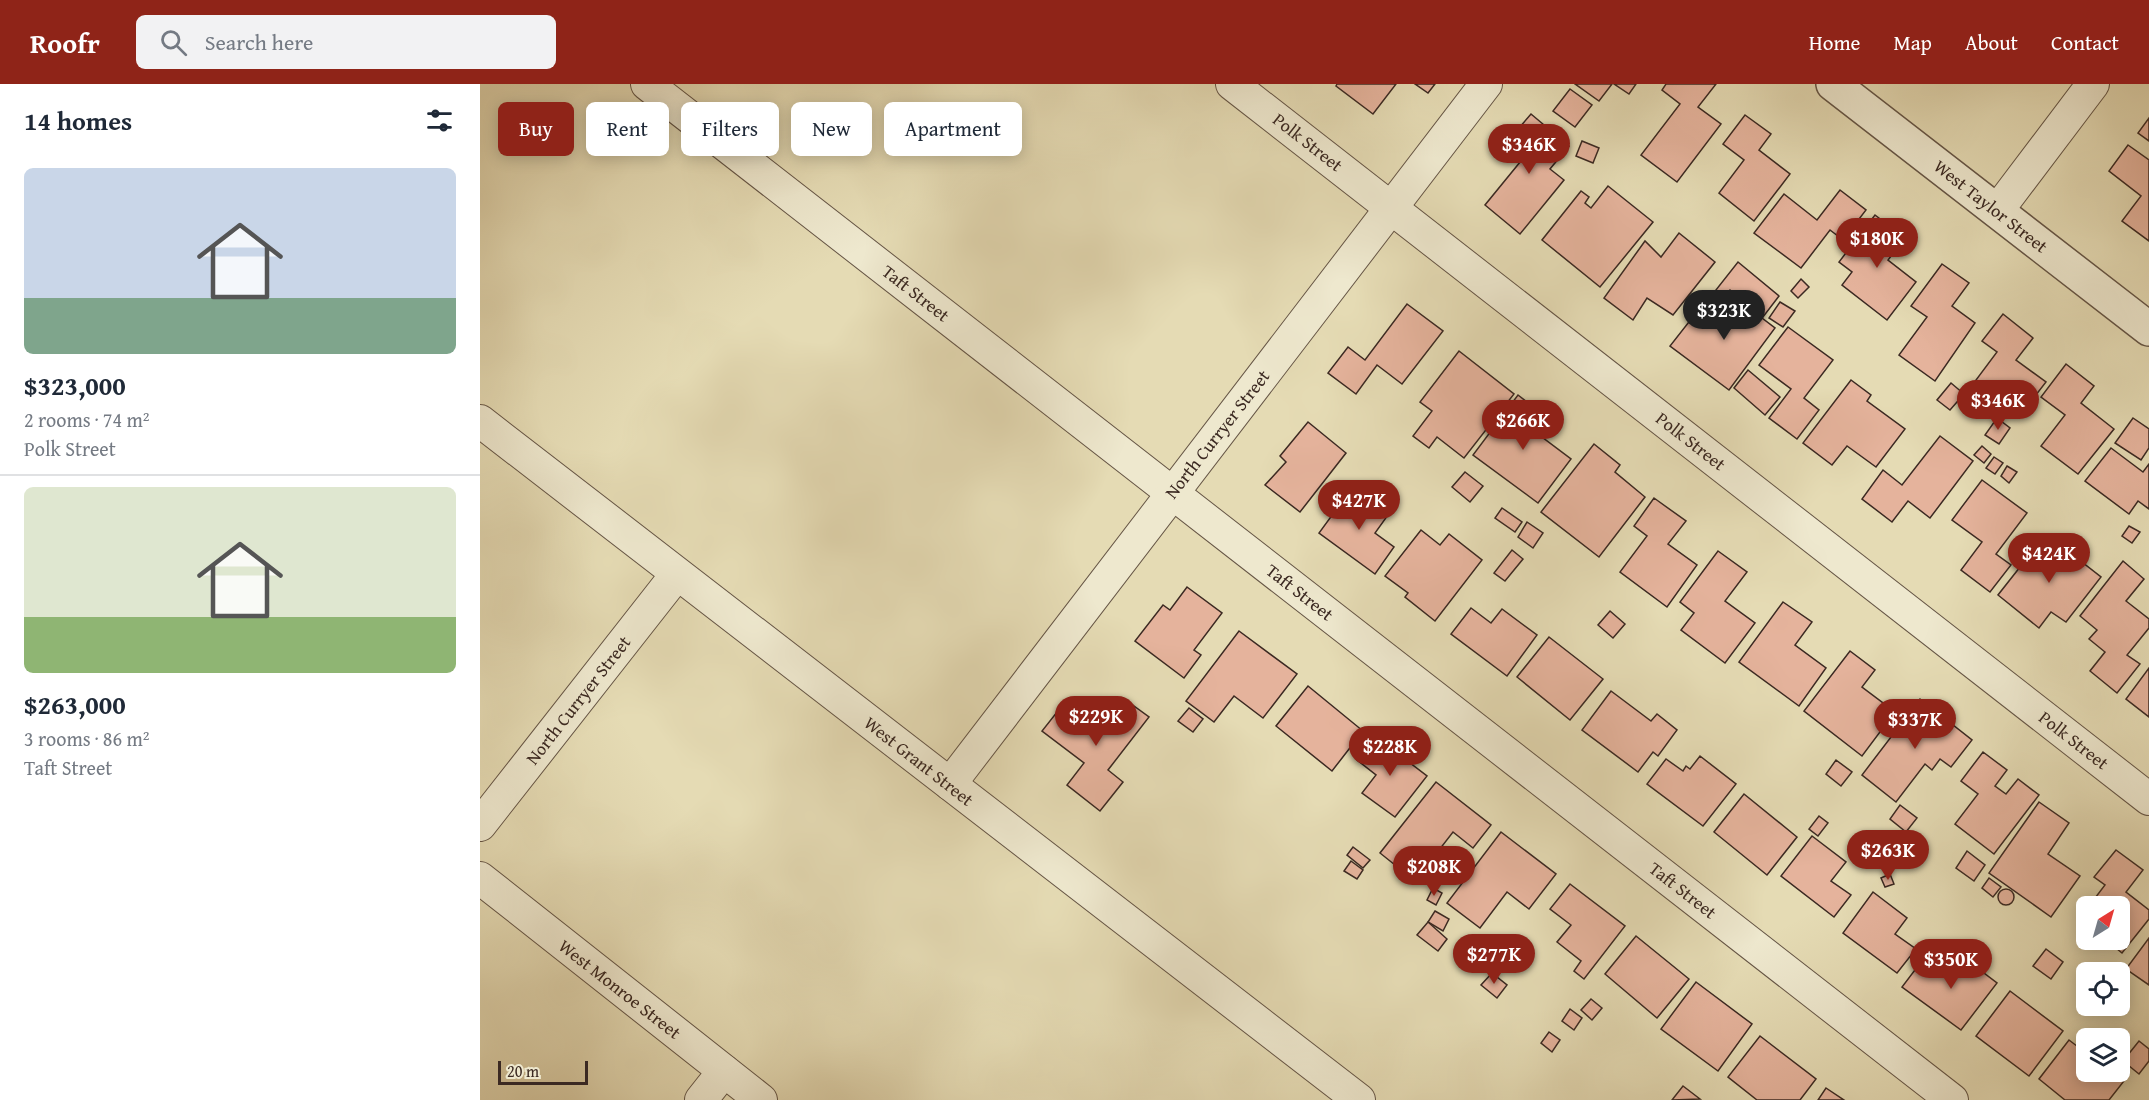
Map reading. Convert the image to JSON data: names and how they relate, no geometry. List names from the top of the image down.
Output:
{
  "streets": {
    "street": [
      "Polk Street",
      "West Taylor Street",
      "Taft Street",
      "North Curryer Street",
      "West Grant Street",
      "West Monroe Street"
    ]
  },
  "crossings": [
    ["Polk Street", "North Curryer Street"],
    ["Taft Street", "North Curryer Street"],
    ["North Curryer Street", "West Grant Street"]
  ],
  "scale_bar": "20 m",
  "north": "top right",
  "page": {
    "header": "Roofr",
    "search": "Search here",
    "nav": [
      "Home",
      "Map",
      "About",
      "Contact"
    ],
    "heading": "14 homes",
    "chip": [
      "Buy",
      "Rent",
      "Filters",
      "New",
      "Apartment"
    ],
    "price": [
      "$346K",
      "$180K",
      "$323K",
      "$346K",
      "$266K",
      "$427K",
      "$424K",
      "$229K",
      "$337K",
      "$228K",
      "$263K",
      "$208K",
      "$277K",
      "$350K"
    ],
    "list": [
      {
        "name": "$323,000",
        "note": "2 rooms · 74 m² · Polk Street"
      },
      {
        "name": "$263,000",
        "note": "3 rooms · 86 m² · Taft Street"
      }
    ],
    "scale": "20 m"
  }
}
